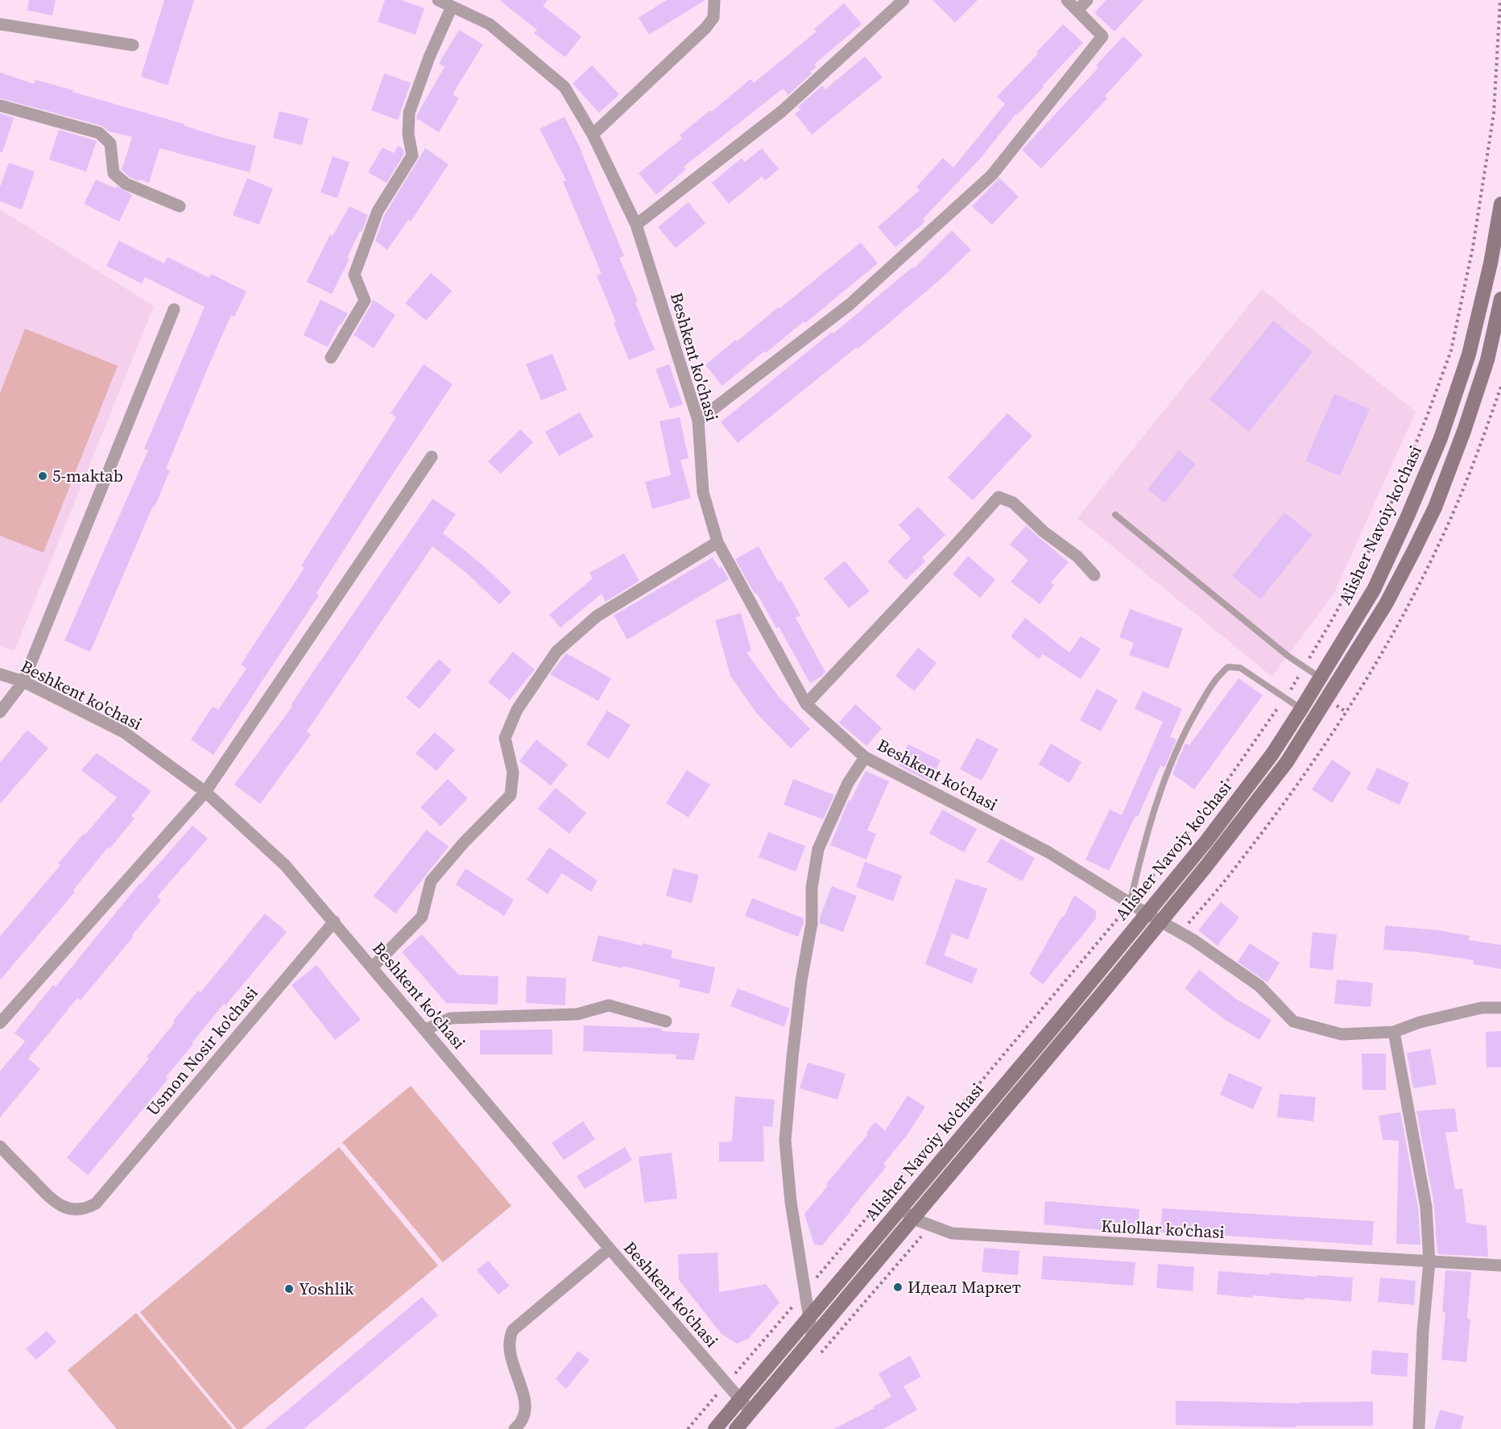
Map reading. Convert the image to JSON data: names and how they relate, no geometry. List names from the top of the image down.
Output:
{
  "streets": {
    "main road": ["Alisher Navoiy ko'chasi"],
    "street": ["Beshkent ko'chasi", "Usmon Nosir ko'chasi", "Kulollar ko'chasi"]
  },
  "crossings": [
    ["Beshkent ko'chasi", "Alisher Navoiy ko'chasi"],
    ["Beshkent ko'chasi", "Usmon Nosir ko'chasi"],
    ["Alisher Navoiy ko'chasi", "Kulollar ko'chasi"]
  ],
  "places": ["5-maktab", "Идеал Маркет", "Yoshlik"]
}
